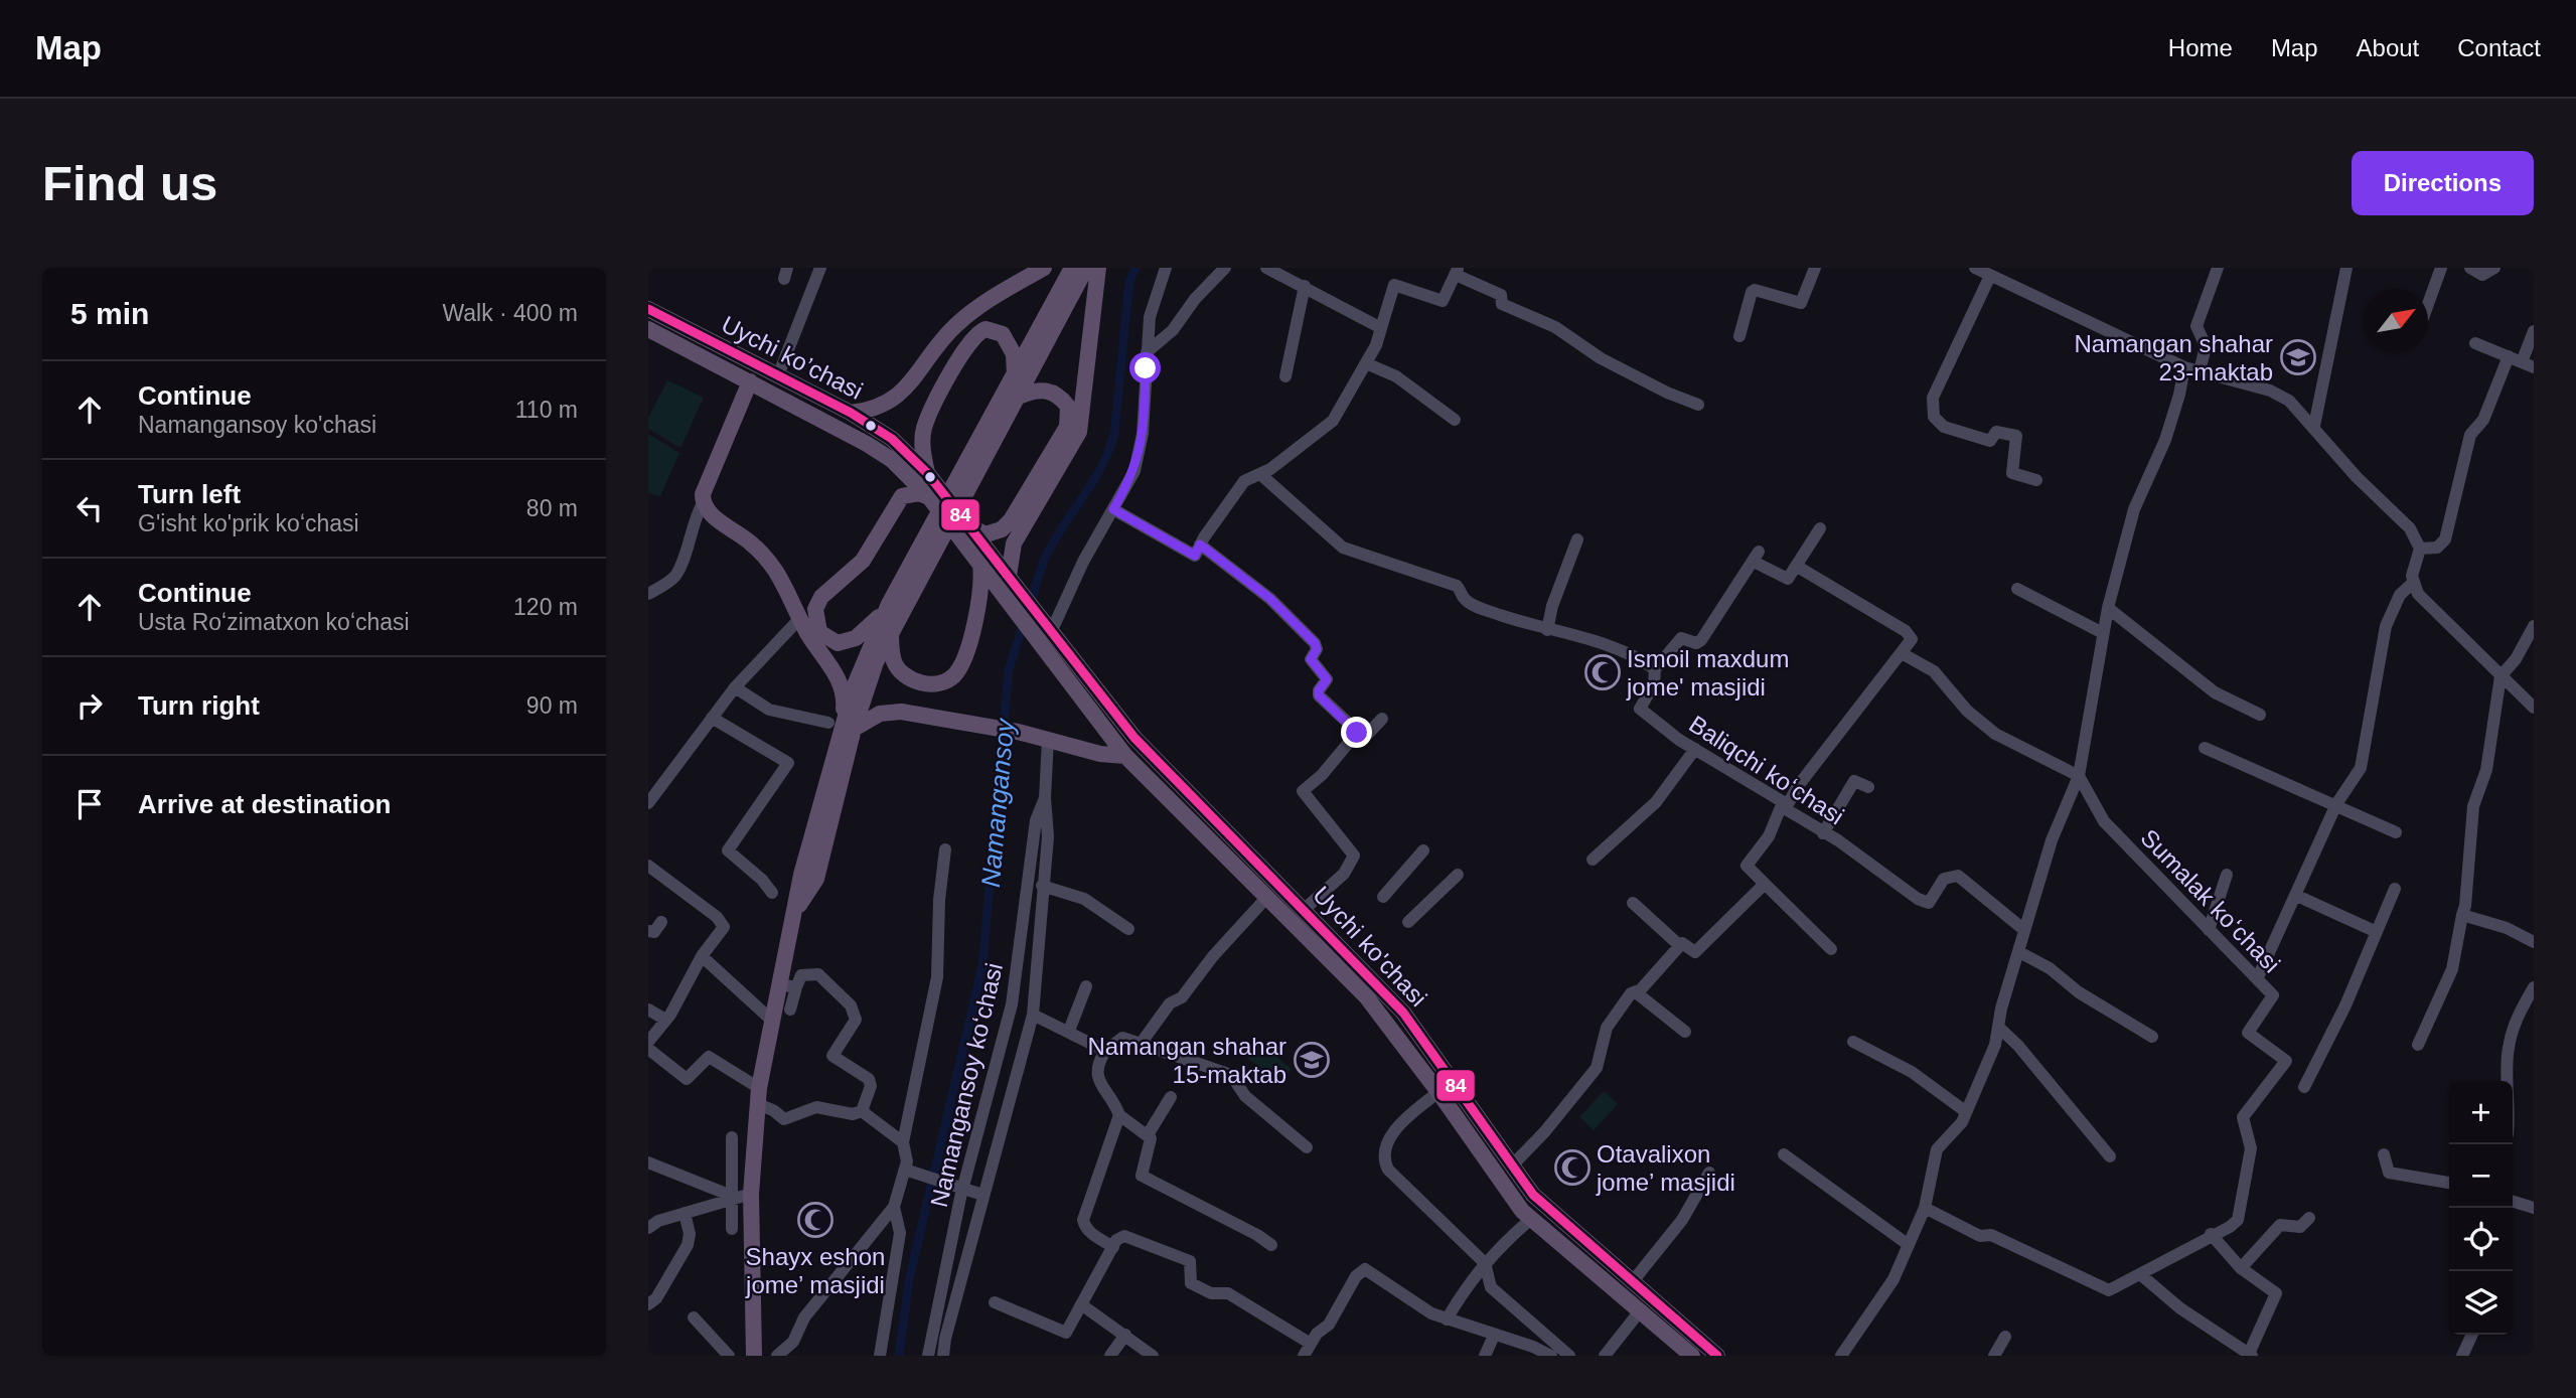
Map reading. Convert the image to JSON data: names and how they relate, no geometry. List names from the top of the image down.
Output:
{
  "streets": {
    "main road": ["Uychi ko’chasi", "Uychi ko'chasi"],
    "street": ["Baliqchi koʻchasi", "Sumalak koʻchasi", "Namangansoy koʻchasi"]
  },
  "crossings": [
    ["Uychi ko’chasi", "Uychi ko'chasi"]
  ],
  "water": ["Namangansoy"],
  "places": {
    "school or university": ["Namangan shahar 23-maktab", "Namangan shahar 15-maktab"],
    "mosque": ["Ismoil maxdum jome' masjidi", "Otavalixon jome’ masjidi", "Shayx eshon jome’ masjidi"]
  },
  "lines": ["transit line 84"],
  "north": "top right",
  "page": {
    "header": "Map",
    "nav": [
      "Home",
      "Map",
      "About",
      "Contact"
    ],
    "buttons": "Directions",
    "title": "Find us",
    "heading": ["5 min", "Walk · 400 m"],
    "list": [
      ["Continue", "Namangansoy ko'chasi", "110 m"],
      ["Turn left", "G'isht ko'prik koʻchasi", "80 m"],
      ["Continue", "Usta Roʻzimatxon koʻchasi", "120 m"],
      ["Turn right", "90 m"],
      "Arrive at destination"
    ],
    "map_buttons": ["+", "−"]
  }
}
